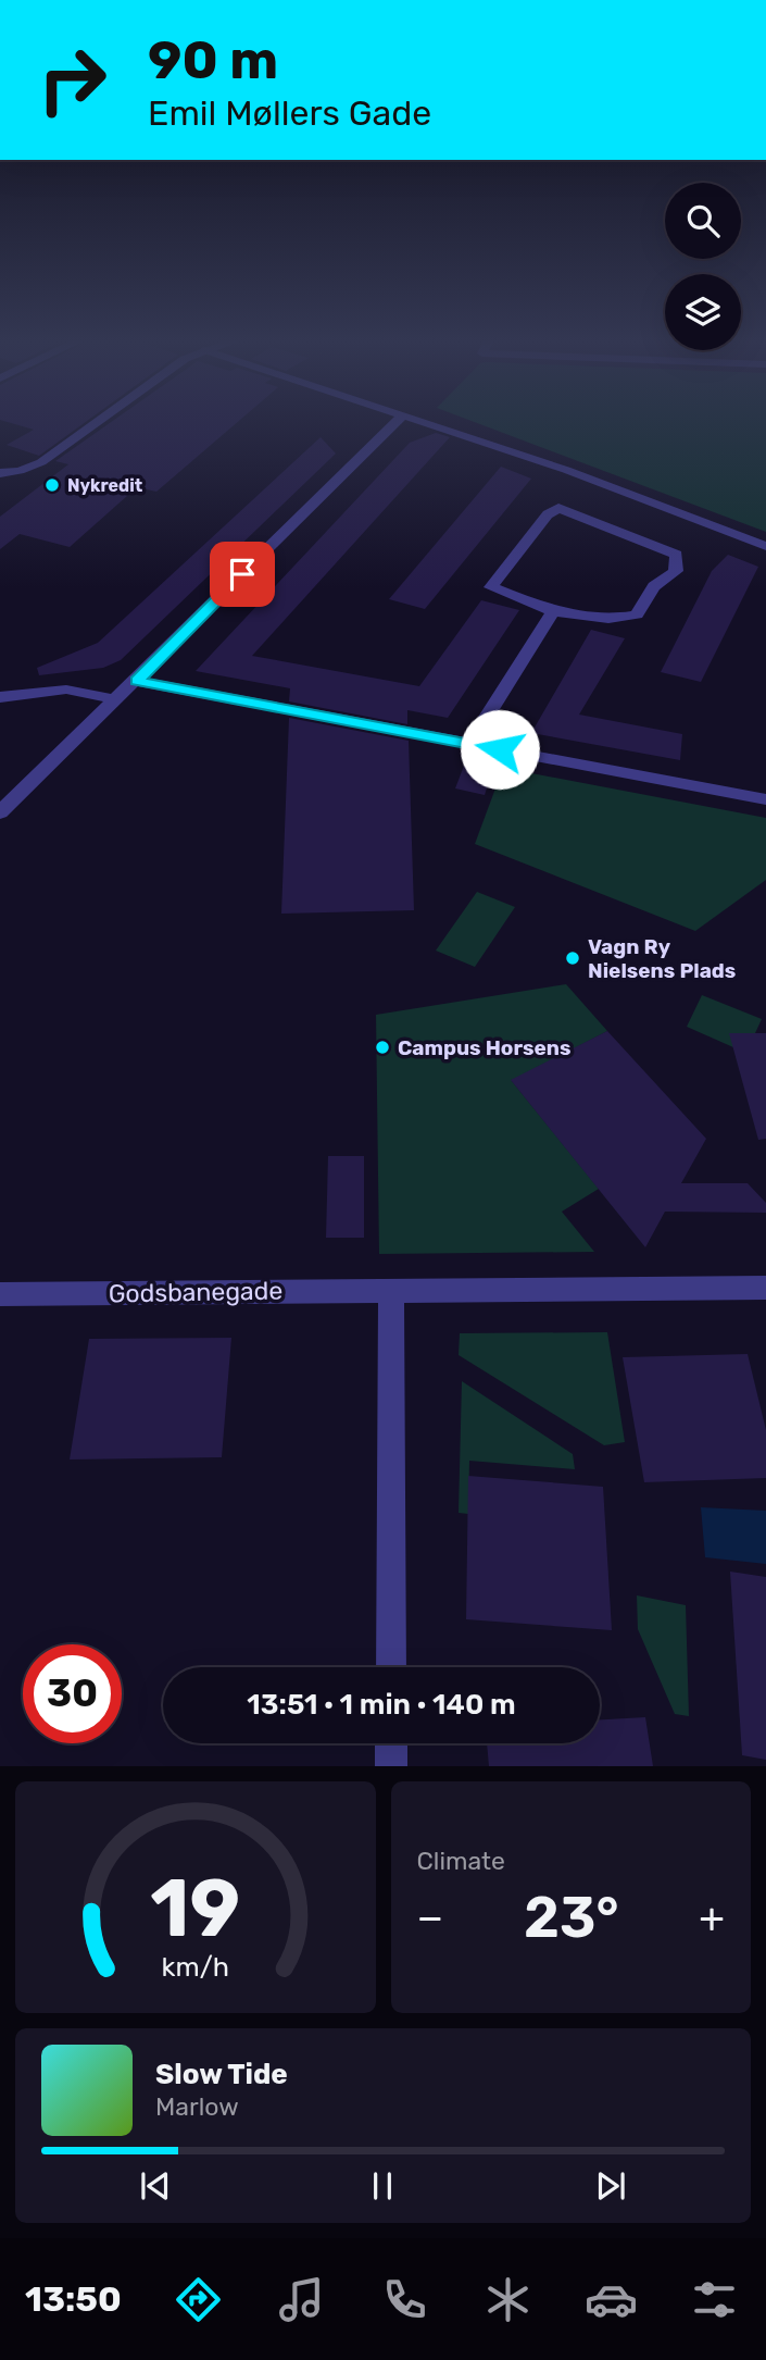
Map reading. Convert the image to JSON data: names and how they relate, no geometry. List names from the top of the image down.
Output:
{
  "streets": {
    "street": ["Godsbanegade"]
  },
  "places": ["Nykredit", "Vagn Ry Nielsens Plads", "Campus Horsens"],
  "page": {
    "turn": ["90 m", "Emil Møllers Gade"],
    "limit": "30",
    "trip": "13:51 · 1 min · 140 m",
    "tile": "Climate",
    "heat": ["−", "23°", "+"],
    "song": ["Slow Tide", "Marlow"],
    "tabs": "13:50",
    "gauge": ["19", "km/h"]
  }
}
